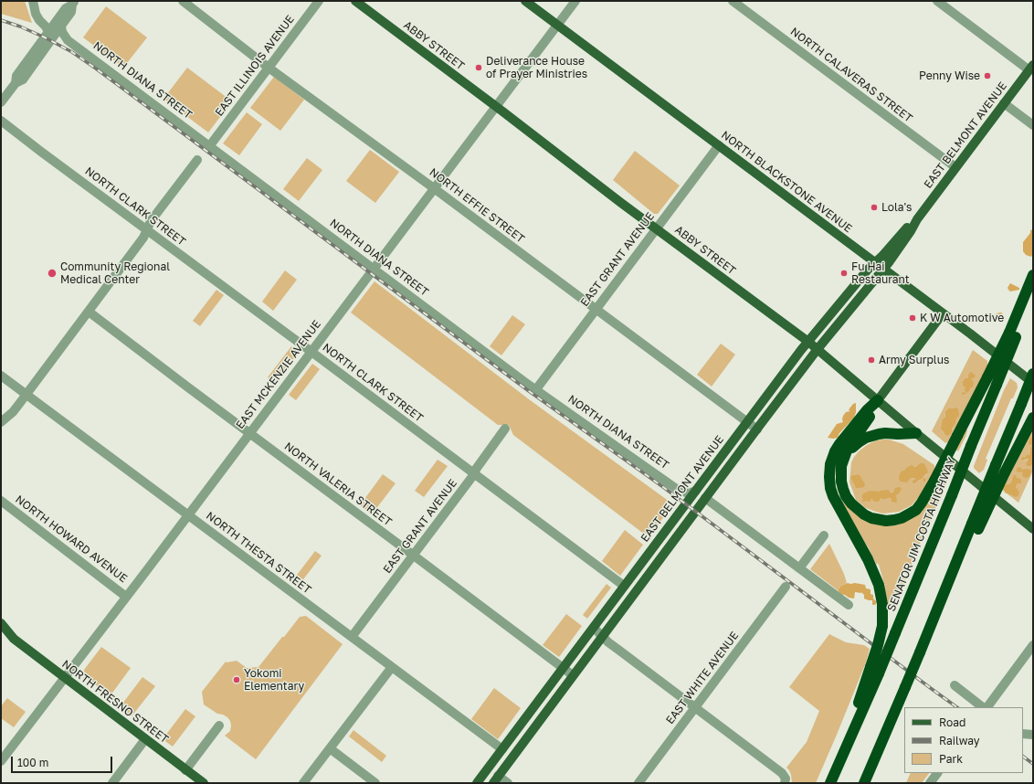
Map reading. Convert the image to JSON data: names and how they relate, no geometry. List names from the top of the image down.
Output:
{
  "streets": {
    "highway": ["SENATOR JIM COSTA HIGHWAY"],
    "main road": [
      "ABBY STREET",
      "EAST BELMONT AVENUE",
      "NORTH BLACKSTONE AVENUE",
      "NORTH FRESNO STREET"
    ],
    "street": [
      "EAST ILLINOIS AVENUE",
      "NORTH CALAVERAS STREET",
      "NORTH DIANA STREET",
      "NORTH EFFIE STREET",
      "NORTH CLARK STREET",
      "EAST GRANT AVENUE",
      "EAST MCKENZIE AVENUE",
      "NORTH VALERIA STREET",
      "NORTH HOWARD AVENUE",
      "NORTH THESTA STREET",
      "EAST WHITE AVENUE"
    ]
  },
  "crossings": [
    ["ABBY STREET", "EAST BELMONT AVENUE"],
    ["ABBY STREET", "EAST GRANT AVENUE"],
    ["ABBY STREET", "EAST MCKENZIE AVENUE"],
    ["EAST ILLINOIS AVENUE", "NORTH DIANA STREET"],
    ["EAST ILLINOIS AVENUE", "NORTH EFFIE STREET"],
    ["NORTH CALAVERAS STREET", "EAST BELMONT AVENUE"],
    ["NORTH DIANA STREET", "EAST BELMONT AVENUE"],
    ["NORTH DIANA STREET", "EAST GRANT AVENUE"],
    ["NORTH DIANA STREET", "EAST MCKENZIE AVENUE"],
    ["EAST BELMONT AVENUE", "NORTH BLACKSTONE AVENUE"],
    ["EAST BELMONT AVENUE", "NORTH EFFIE STREET"],
    ["EAST BELMONT AVENUE", "NORTH CLARK STREET"],
    ["EAST BELMONT AVENUE", "NORTH VALERIA STREET"],
    ["EAST BELMONT AVENUE", "NORTH THESTA STREET"],
    ["NORTH BLACKSTONE AVENUE", "EAST GRANT AVENUE"],
    ["NORTH BLACKSTONE AVENUE", "EAST MCKENZIE AVENUE"],
    ["NORTH EFFIE STREET", "EAST GRANT AVENUE"],
    ["NORTH EFFIE STREET", "EAST MCKENZIE AVENUE"],
    ["NORTH CLARK STREET", "EAST GRANT AVENUE"],
    ["NORTH CLARK STREET", "EAST MCKENZIE AVENUE"],
    ["EAST GRANT AVENUE", "NORTH VALERIA STREET"],
    ["EAST GRANT AVENUE", "NORTH THESTA STREET"],
    ["EAST MCKENZIE AVENUE", "NORTH VALERIA STREET"],
    ["EAST MCKENZIE AVENUE", "NORTH HOWARD AVENUE"],
    ["EAST MCKENZIE AVENUE", "NORTH THESTA STREET"],
    ["EAST MCKENZIE AVENUE", "NORTH FRESNO STREET"]
  ],
  "places": [
    "Deliverance House of Prayer Ministries",
    "Penny Wise",
    "Lola's",
    "Community Regional Medical Center",
    "Fu Hai Restaurant",
    "K W Automotive",
    "Army Surplus",
    "Yokomi Elementary"
  ],
  "legend": ["Road", "Railway", "Park"],
  "scale_bar": "100 m"
}
